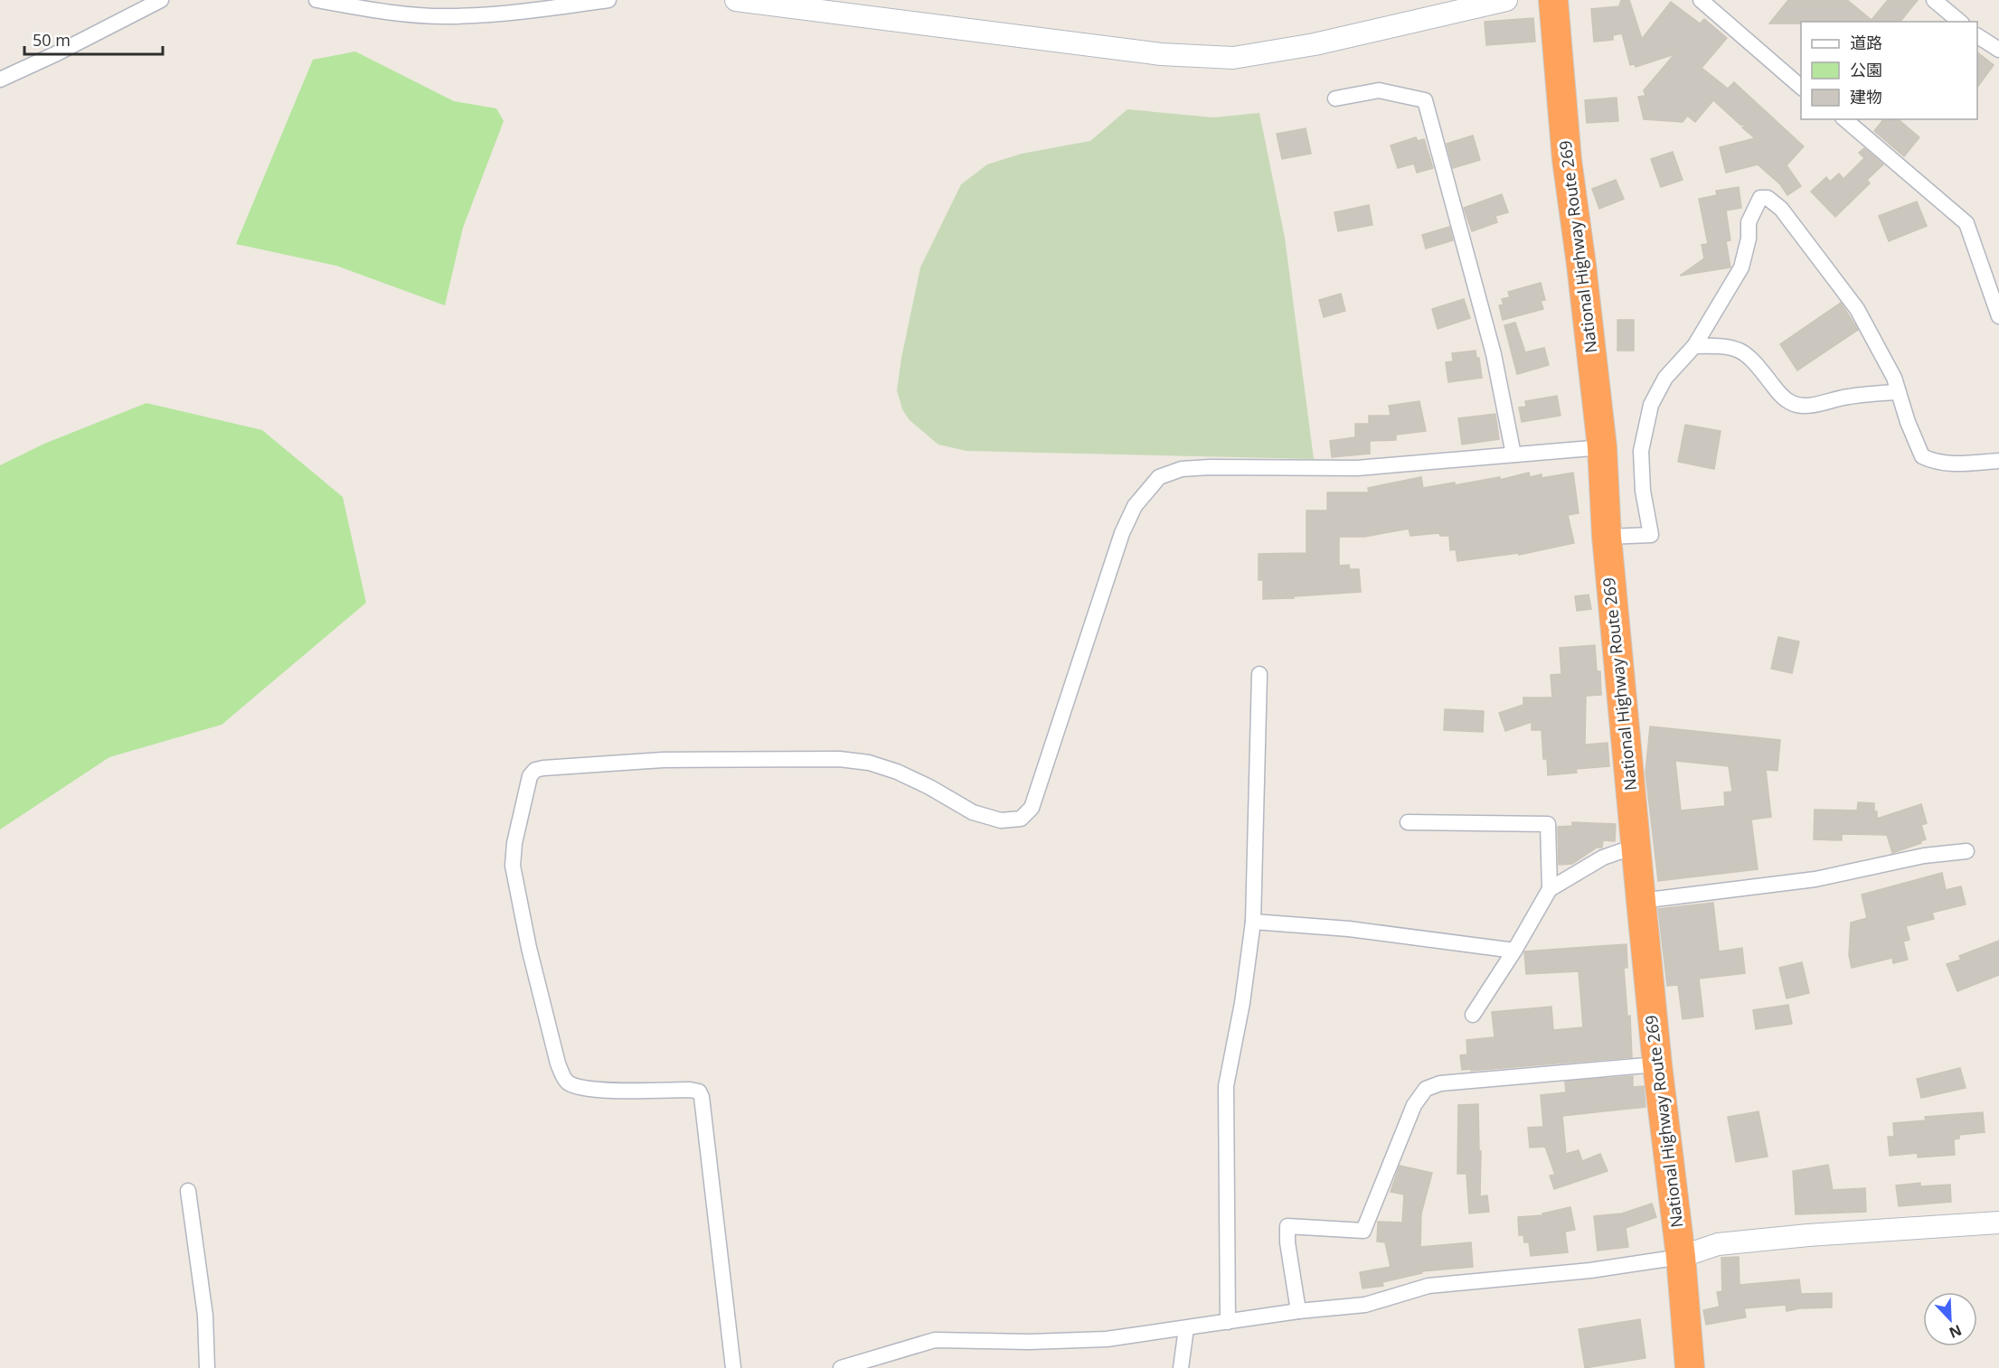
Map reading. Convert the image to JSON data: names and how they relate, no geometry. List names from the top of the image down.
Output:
{
  "streets": {
    "highway": ["National Highway Route 269"]
  },
  "legend": ["道路", "公園", "建物"],
  "scale_bar": "50 m",
  "north": "bottom right"
}
